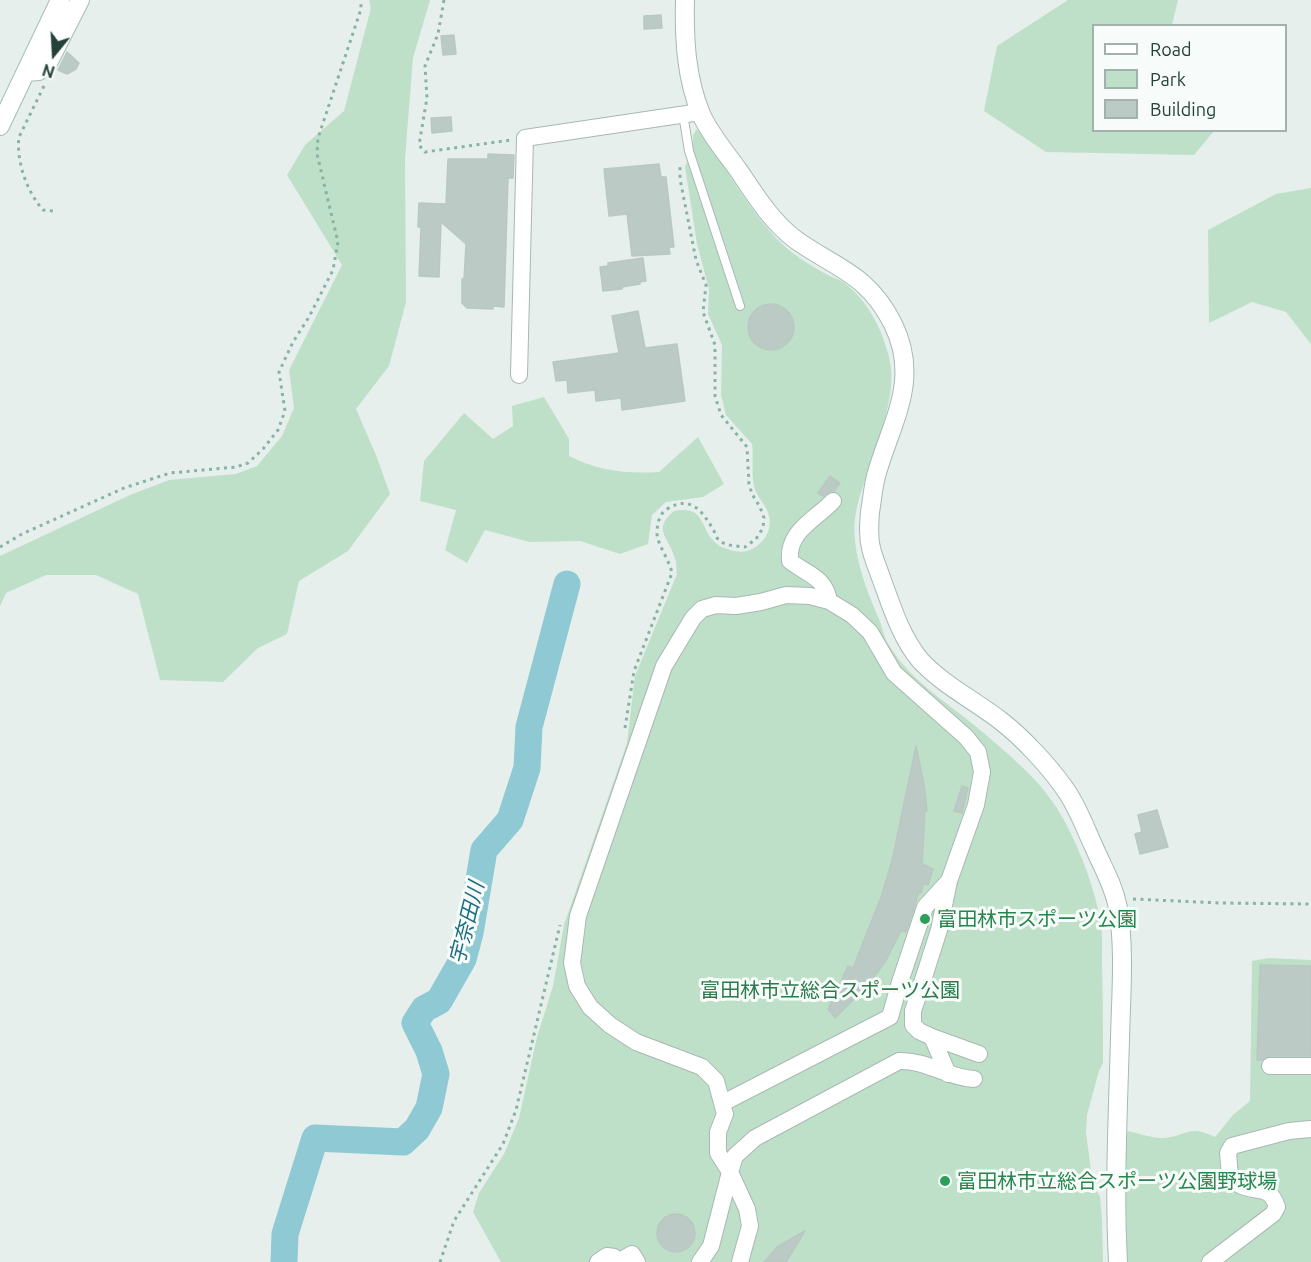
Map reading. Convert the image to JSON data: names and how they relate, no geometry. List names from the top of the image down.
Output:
{
  "water": ["宇奈田川"],
  "parks": ["富田林市立総合スポーツ公園"],
  "places": ["富田林市スポーツ公園", "富田林市立総合スポーツ公園野球場"],
  "legend": ["Road", "Park", "Building"],
  "north": "bottom"
}
